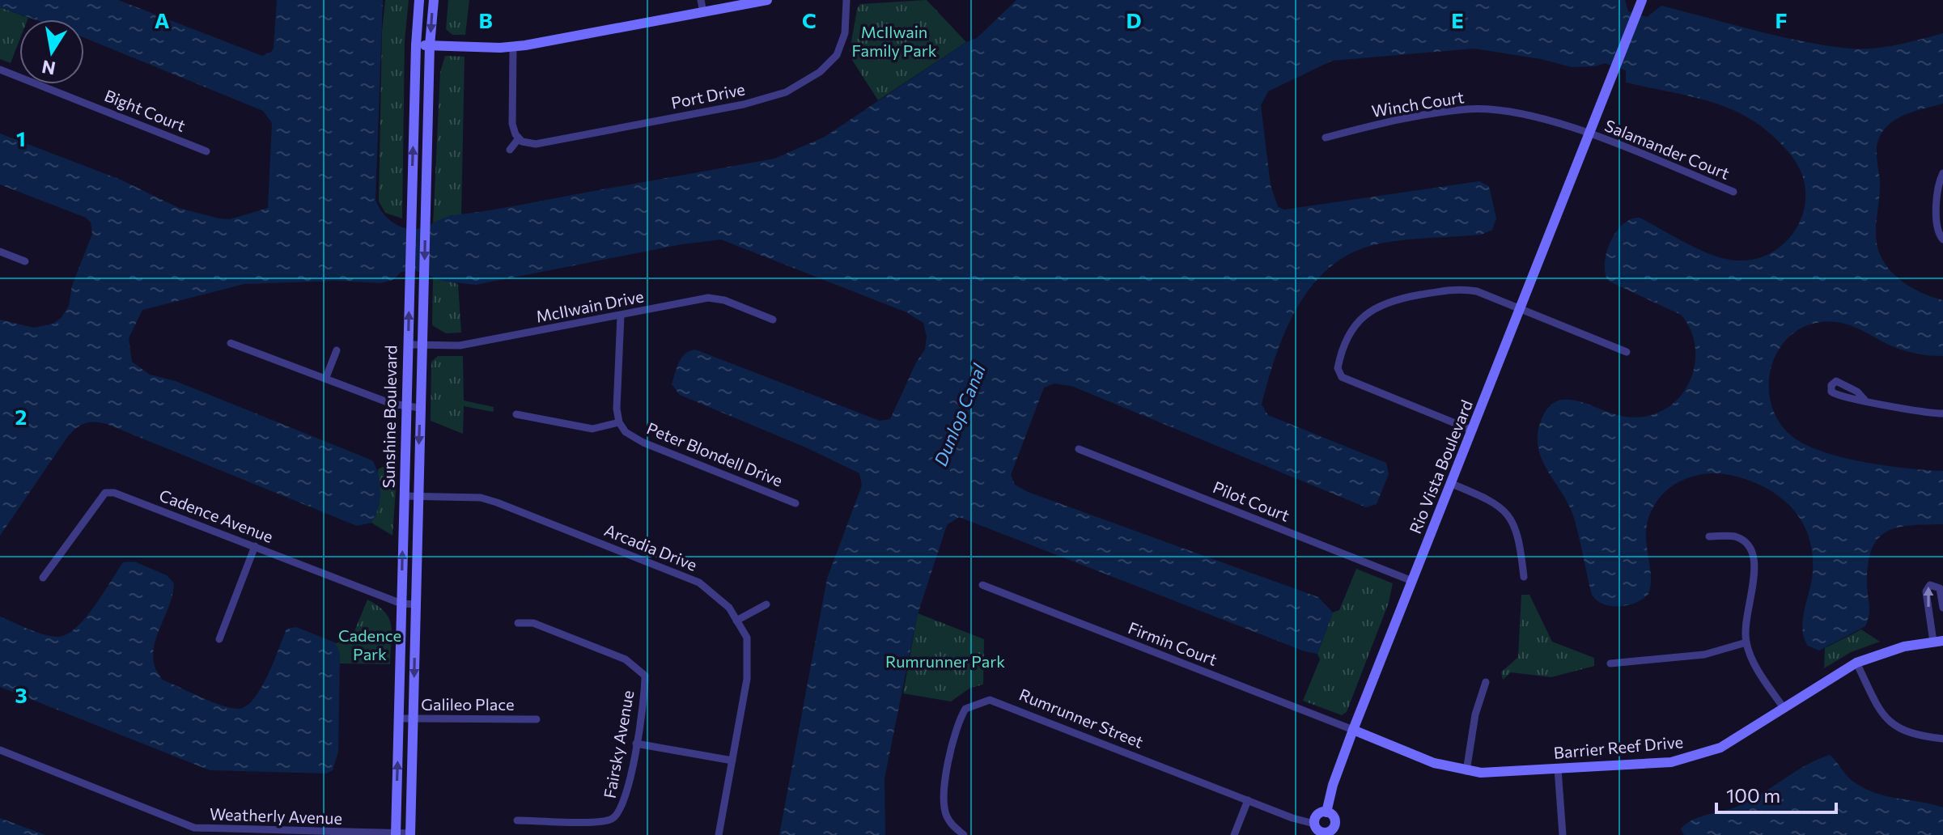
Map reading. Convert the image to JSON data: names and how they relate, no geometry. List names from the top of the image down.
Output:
{
  "streets": {
    "street": [
      "Port Drive",
      "Winch Court",
      "Bight Court",
      "Salamander Court",
      "McIIwain Drive",
      "Sunshine Boulevard",
      "Peter Blondell Drive",
      "Rio Vista Boulevard",
      "Pilot Court",
      "Cadence Avenue",
      "Arcadia Drive",
      "Firmin Court",
      "Galileo Place",
      "Rumrunner Street",
      "Fairsky Avenue",
      "Barrier Reef Drive",
      "Weatherly Avenue"
    ]
  },
  "crossings": [
    ["Winch Court", "Salamander Court"],
    ["Winch Court", "Rio Vista Boulevard"],
    ["Salamander Court", "Rio Vista Boulevard"],
    ["McIIwain Drive", "Sunshine Boulevard"],
    ["Sunshine Boulevard", "Cadence Avenue"],
    ["Sunshine Boulevard", "Arcadia Drive"],
    ["Sunshine Boulevard", "Galileo Place"],
    ["Sunshine Boulevard", "Weatherly Avenue"],
    ["Rio Vista Boulevard", "Pilot Court"],
    ["Rio Vista Boulevard", "Firmin Court"],
    ["Rio Vista Boulevard", "Rumrunner Street"],
    ["Rio Vista Boulevard", "Barrier Reef Drive"],
    ["Firmin Court", "Barrier Reef Drive"]
  ],
  "water": ["Dunlop Canal"],
  "parks": ["McIlwain Family Park", "Cadence Park", "Rumrunner Park"],
  "scale_bar": "100 m",
  "north": "bottom",
  "grid": {
    "columns": [
      "A",
      "B",
      "C",
      "D",
      "E",
      "F"
    ],
    "rows": ["1", "2", "3"]
  }
}
